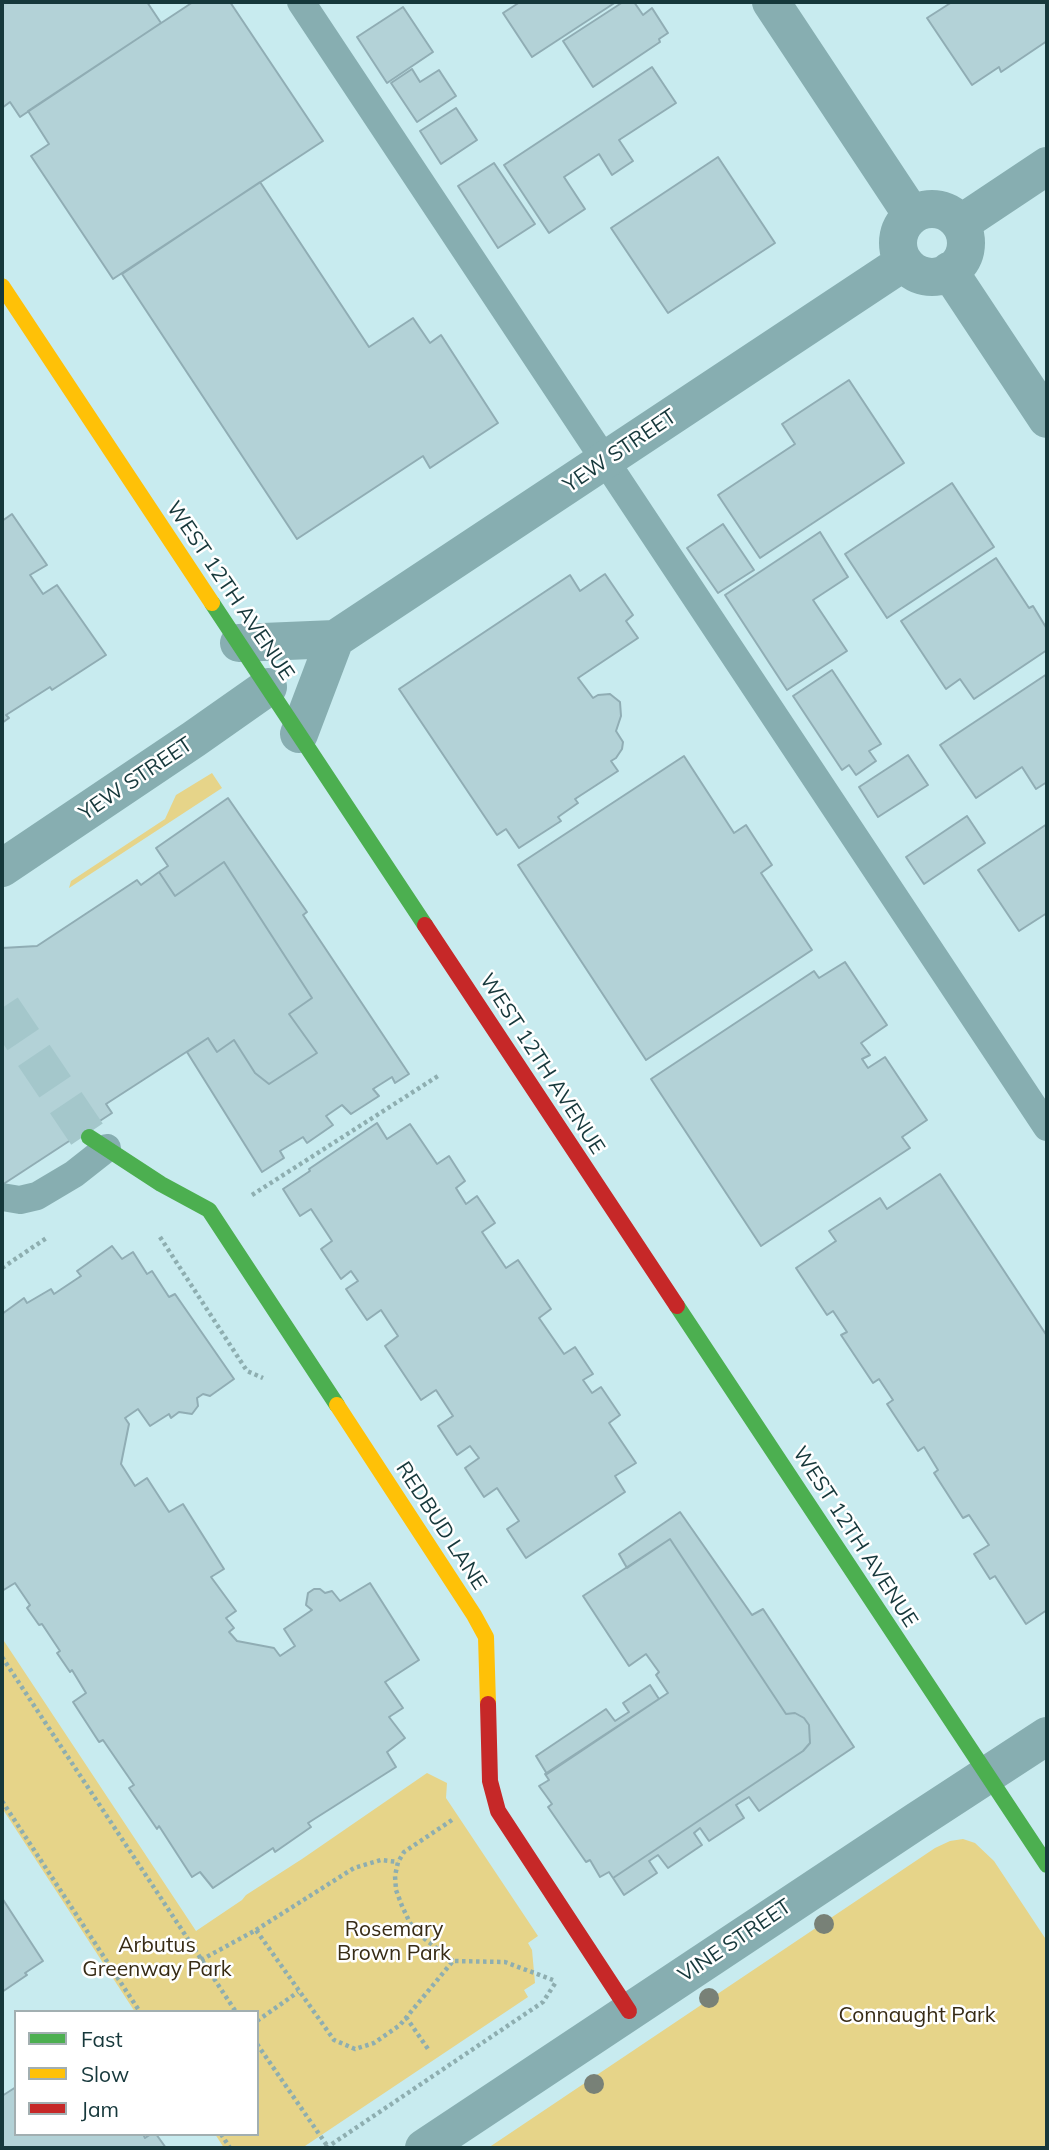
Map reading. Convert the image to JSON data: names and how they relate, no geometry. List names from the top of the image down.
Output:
{
  "streets": {
    "street": [
      "YEW STREET",
      "WEST 12TH AVENUE",
      "REDBUD LANE",
      "VINE STREET"
    ]
  },
  "crossings": [
    ["YEW STREET", "WEST 12TH AVENUE"],
    ["WEST 12TH AVENUE", "VINE STREET"],
    ["REDBUD LANE", "VINE STREET"]
  ],
  "parks": ["Rosemary Brown Park", "Arbutus Greenway Park", "Connaught Park"],
  "legend": ["Fast", "Slow", "Jam"]
}
